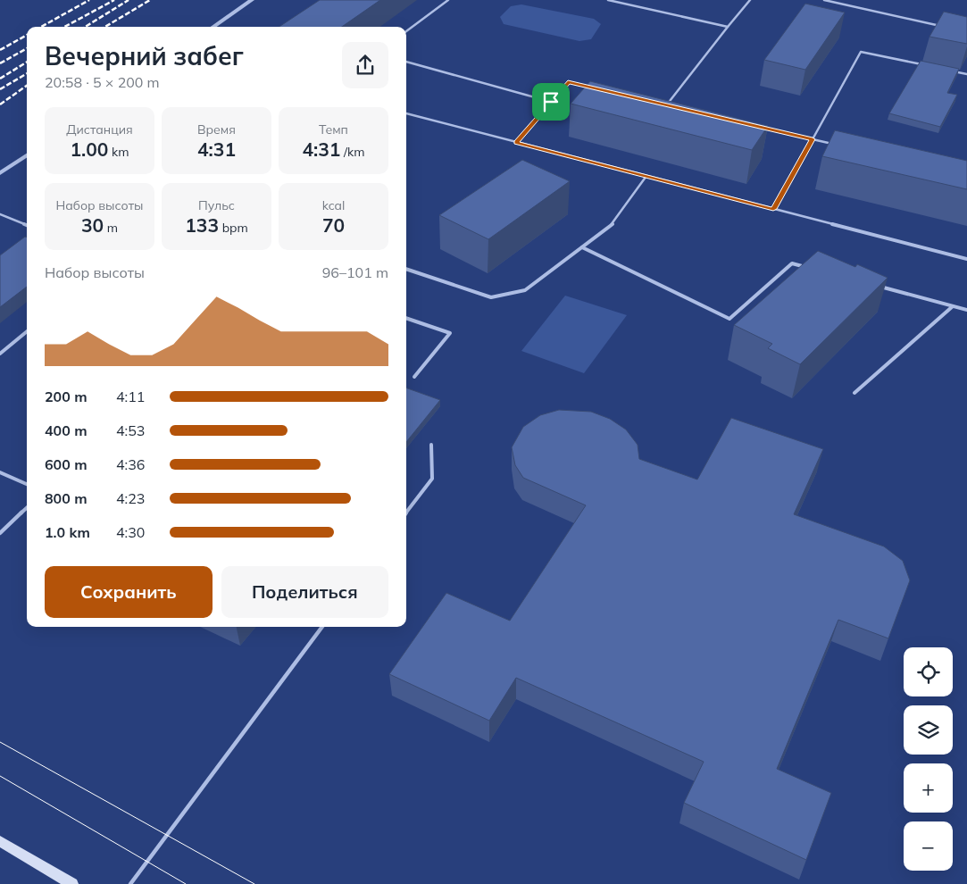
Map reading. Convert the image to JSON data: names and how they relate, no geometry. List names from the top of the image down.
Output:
{
  "page": {
    "heading": ["Вечерний забег", "20:58 · 5 × 200 m"],
    "stats": [
      ["Дистанция", "1.00 km"],
      ["Время", "4:31"],
      ["Темп", "4:31 /km"],
      ["Набор высоты", "30 m"],
      ["Пульс", "133 bpm"],
      ["kcal", "70"]
    ],
    "chart": ["Набор высоты", "96–101 m"],
    "list": [
      {
        "name": "200 m",
        "note": "4:11"
      },
      {
        "name": "400 m",
        "note": "4:53"
      },
      {
        "name": "600 m",
        "note": "4:36"
      },
      {
        "name": "800 m",
        "note": "4:23"
      },
      {
        "name": "1.0 km",
        "note": "4:30"
      }
    ],
    "buttons": ["Сохранить", "Поделиться"],
    "map_buttons": ["+", "−"]
  }
}
